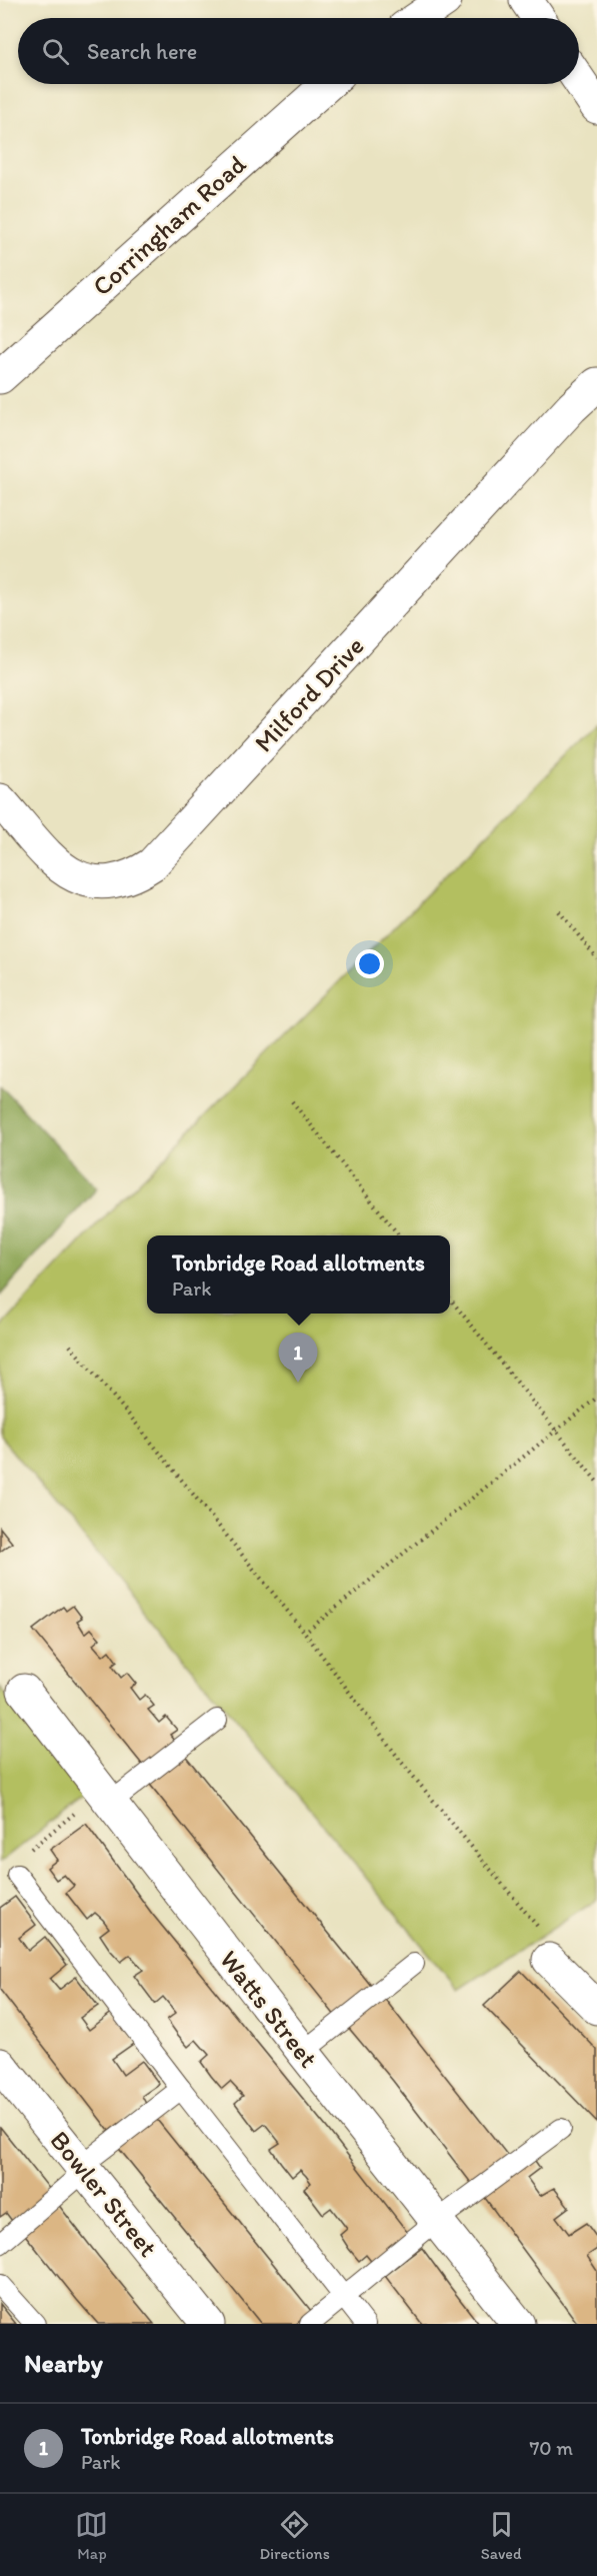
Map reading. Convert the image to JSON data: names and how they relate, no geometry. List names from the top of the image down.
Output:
{
  "streets": {
    "street": [
      "Corringham Road",
      "Milford Drive",
      "Watts Street",
      "Bowler Street"
    ]
  },
  "page": {
    "search": "Search here",
    "popup": ["Tonbridge Road allotments", "Park"],
    "pins": "1",
    "heading": "Nearby",
    "list": [
      {
        "mark": "1",
        "name": "Tonbridge Road allotments",
        "note": "Park",
        "value": "70 m"
      }
    ],
    "nav": ["Map", "Directions", "Saved"]
  }
}
